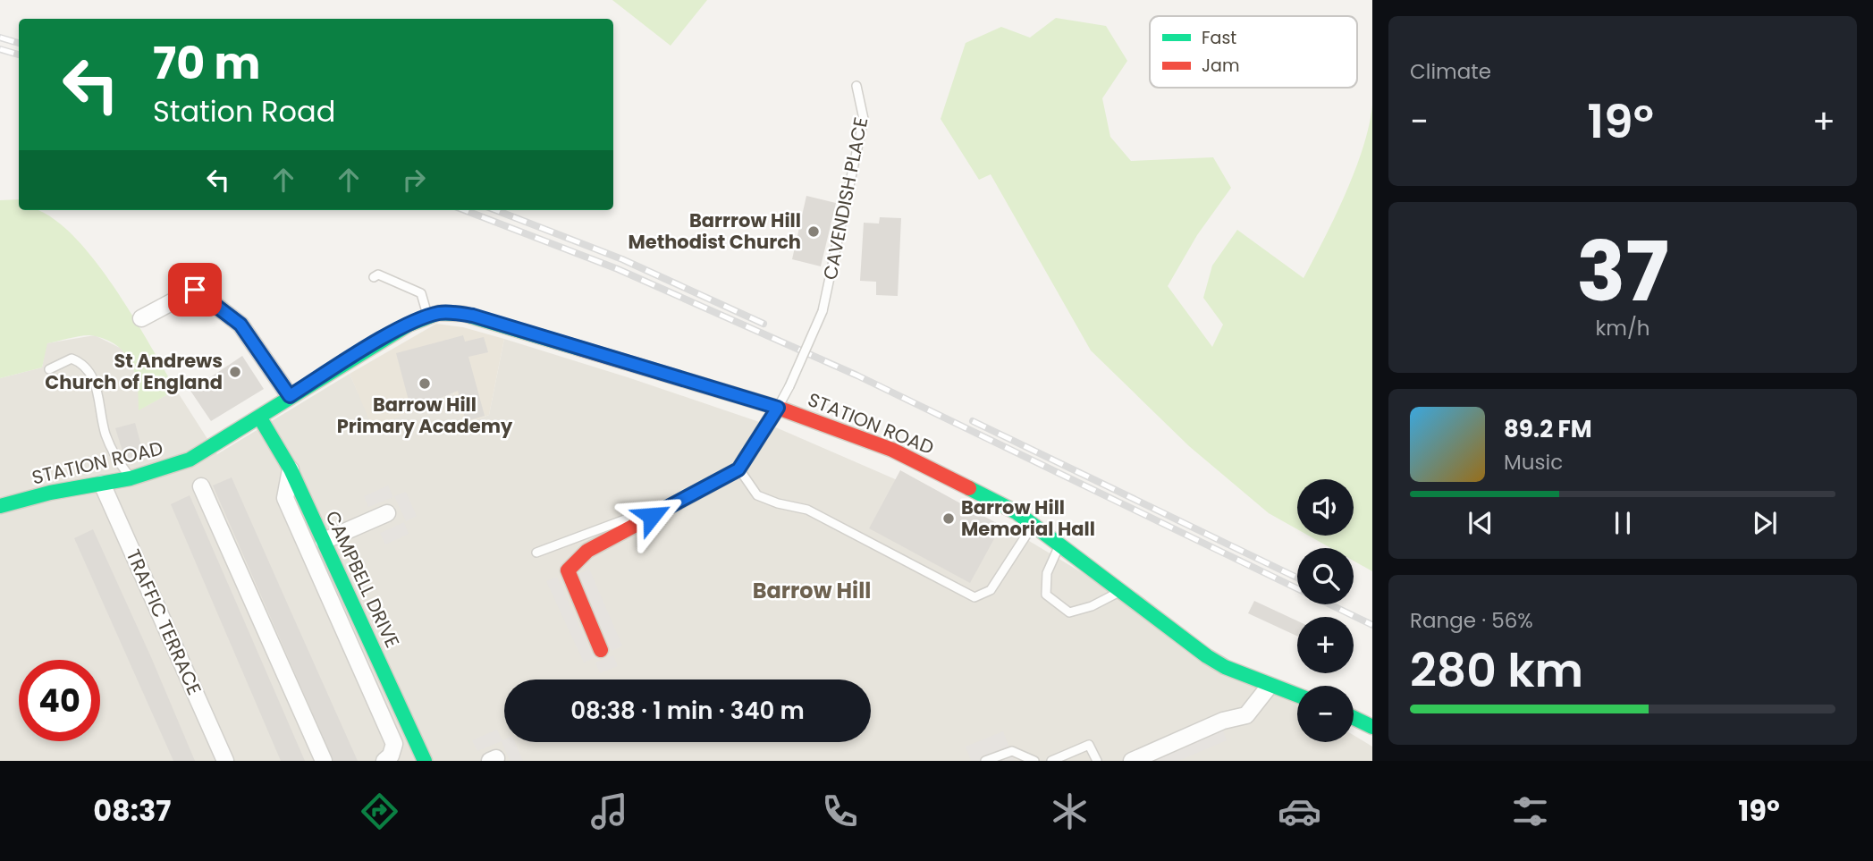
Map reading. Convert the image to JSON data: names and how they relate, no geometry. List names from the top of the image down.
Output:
{
  "streets": {
    "street": ["STATION ROAD", "CAMPBELL DRIVE", "TRAFFIC TERRACE"],
    "lane": ["CAVENDISH PLACE"]
  },
  "crossings": [
    ["CAVENDISH PLACE", "STATION ROAD"],
    ["STATION ROAD", "CAMPBELL DRIVE"],
    ["STATION ROAD", "TRAFFIC TERRACE"]
  ],
  "districts": ["Barrow Hill"],
  "places": [
    "Barrrow Hill Methodist Church",
    "St Andrews Church of England",
    "Barrow Hill Primary Academy",
    "Barrow Hill Memorial Hall"
  ],
  "legend": ["Fast", "Jam"],
  "page": {
    "tile": [
      "Climate",
      ["37", "km/h"],
      ["Range · 56%", "280 km"]
    ],
    "turn": ["70 m", "Station Road"],
    "heat": ["−", "19°", "+"],
    "song": ["89.2 FM", "Music"],
    "map_buttons": ["+", "−"],
    "limit": "40",
    "trip": "08:38 · 1 min · 340 m",
    "tabs": ["08:37", "19°"]
  }
}
